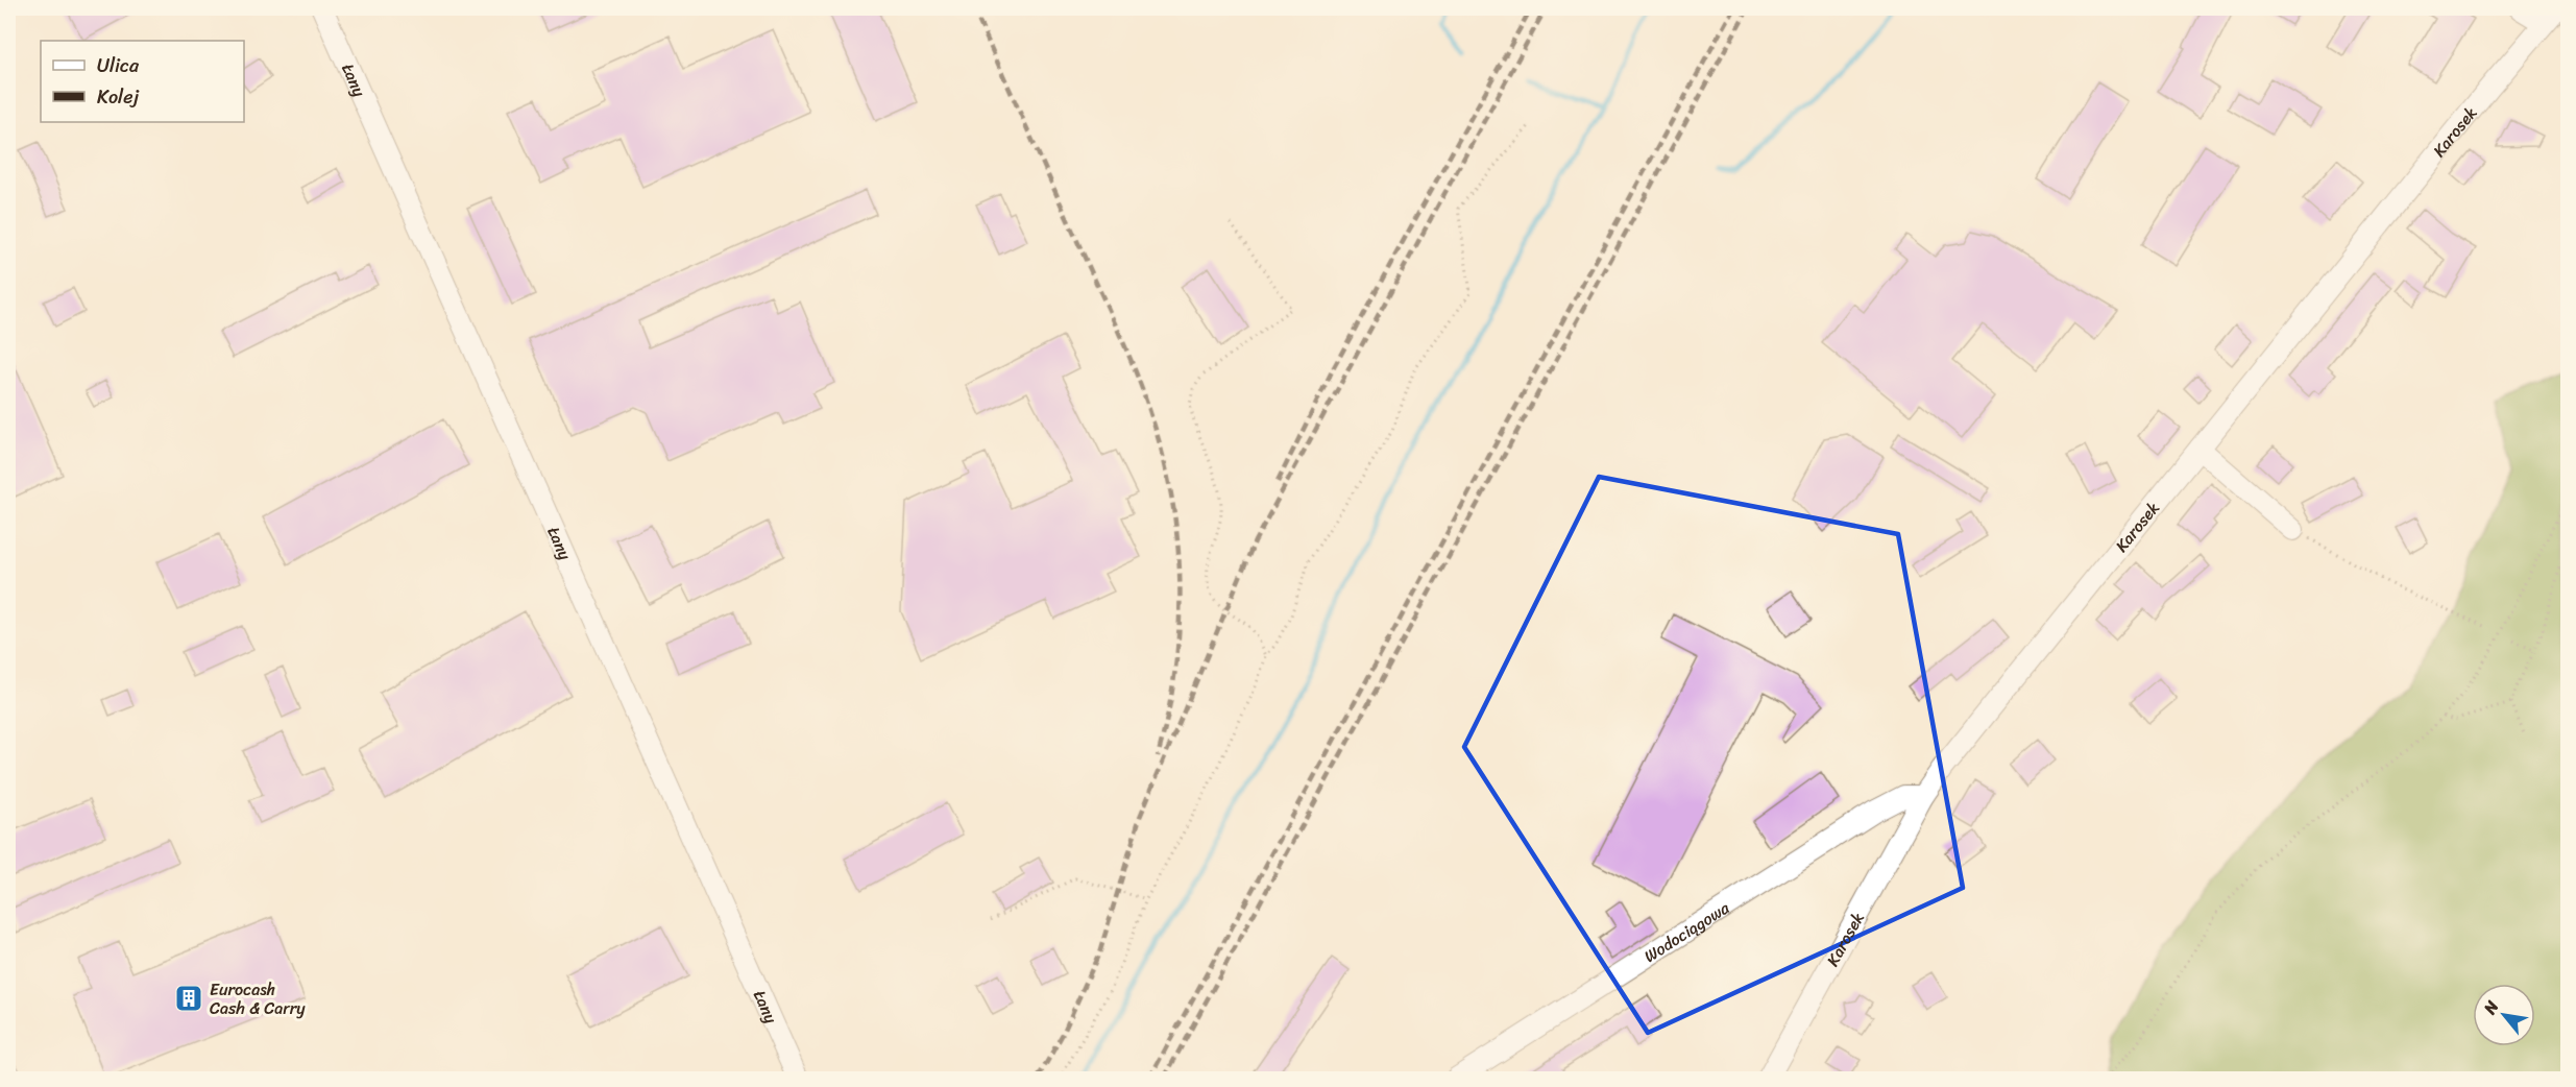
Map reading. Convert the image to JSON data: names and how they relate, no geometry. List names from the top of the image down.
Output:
{
  "streets": {
    "street": ["Łany", "Karosek", "Wodociągowa"]
  },
  "crossings": [
    ["Karosek", "Wodociągowa"]
  ],
  "places": {
    "building": ["Eurocash Cash & Carry"]
  },
  "legend": ["Ulica", "Kolej"],
  "north": "top left"
}
